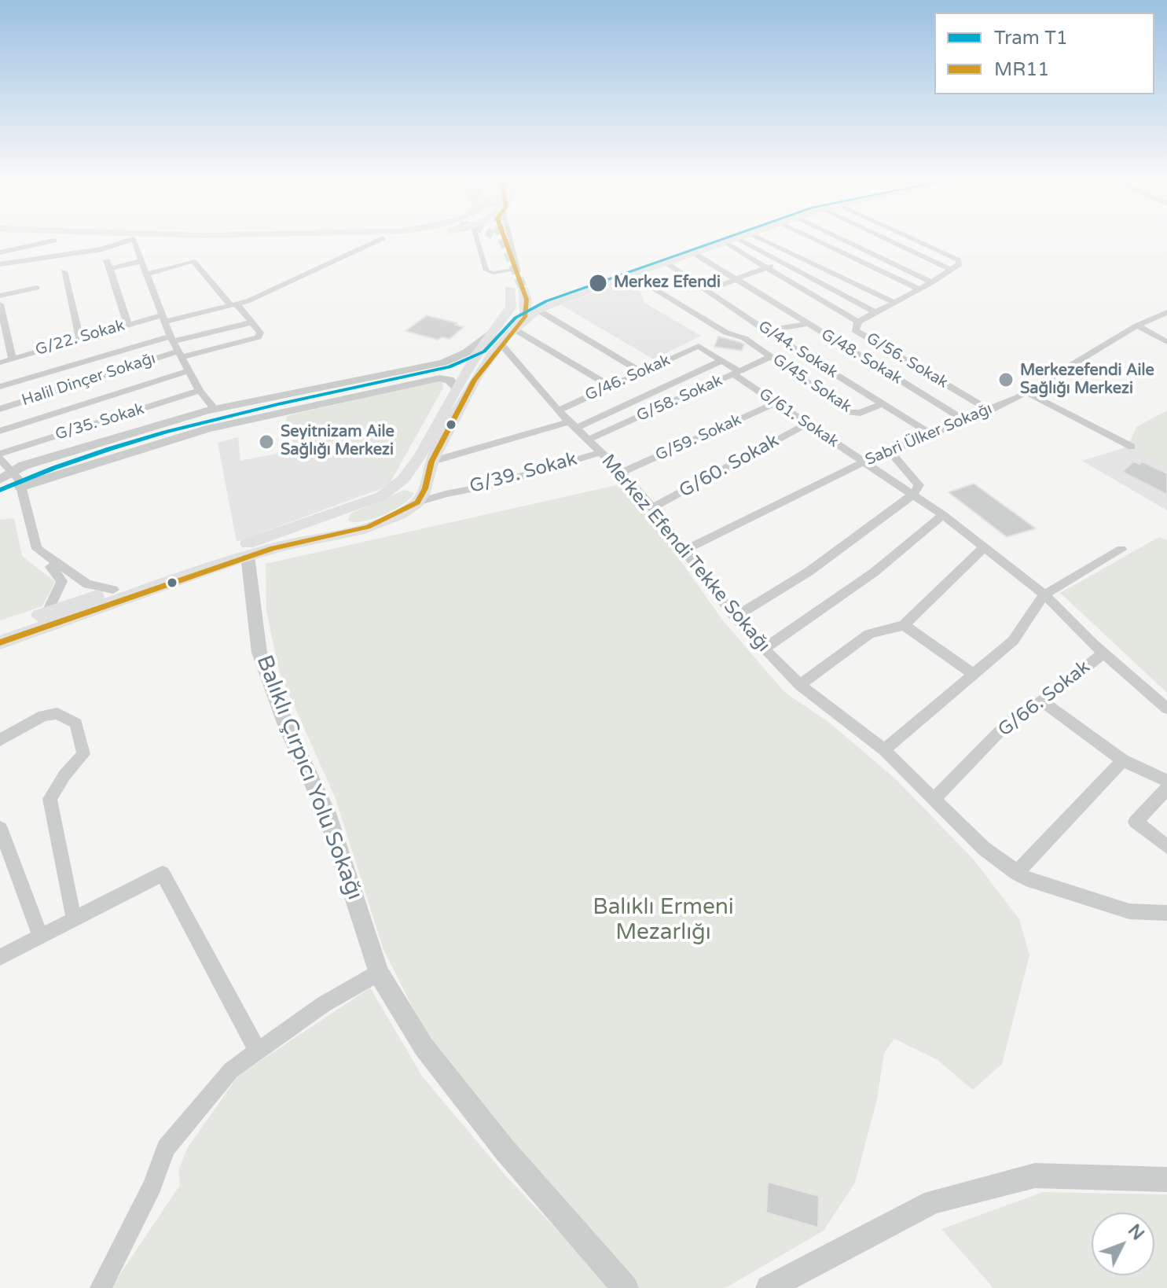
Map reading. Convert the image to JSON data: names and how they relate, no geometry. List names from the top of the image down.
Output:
{
  "streets": {
    "street": [
      "G/22. Sokak",
      "G/44. Sokak",
      "G/48. Sokak",
      "G/56. Sokak",
      "G/46. Sokak",
      "Halil Dinçer Sokağı",
      "G/45. Sokak",
      "G/58. Sokak",
      "G/61. Sokak",
      "G/35. Sokak",
      "Sabri Ülker Sokağı",
      "G/59. Sokak",
      "G/60. Sokak",
      "G/39. Sokak",
      "Merkez Efendi Tekke Sokağı",
      "G/66. Sokak",
      "Balıklı Çırpıcı Yolu Sokağı"
    ]
  },
  "crossings": [
    ["G/44. Sokak", "G/45. Sokak"],
    ["G/44. Sokak", "Sabri Ülker Sokağı"],
    ["G/48. Sokak", "Sabri Ülker Sokağı"],
    ["G/56. Sokak", "Sabri Ülker Sokağı"],
    ["G/46. Sokak", "G/61. Sokak"],
    ["G/46. Sokak", "Merkez Efendi Tekke Sokağı"],
    ["G/45. Sokak", "G/58. Sokak"],
    ["G/58. Sokak", "G/61. Sokak"],
    ["G/58. Sokak", "Merkez Efendi Tekke Sokağı"],
    ["G/61. Sokak", "Sabri Ülker Sokağı"],
    ["G/61. Sokak", "G/59. Sokak"],
    ["G/61. Sokak", "G/60. Sokak"],
    ["G/61. Sokak", "G/66. Sokak"],
    ["Sabri Ülker Sokağı", "Merkez Efendi Tekke Sokağı"],
    ["G/59. Sokak", "Merkez Efendi Tekke Sokağı"],
    ["G/60. Sokak", "Merkez Efendi Tekke Sokağı"],
    ["G/39. Sokak", "Merkez Efendi Tekke Sokağı"],
    ["Merkez Efendi Tekke Sokağı", "G/66. Sokak"]
  ],
  "parks": ["Balıklı Ermeni Mezarlığı"],
  "places": ["Merkez Efendi", "Merkezefendi Aile Sağlığı Merkezi", "Seyitnizam Aile Sağlığı Merkezi"],
  "lines": ["tram line T1", "transit line MR11"],
  "legend": ["Tram T1", "MR11"],
  "north": "top right"
}
